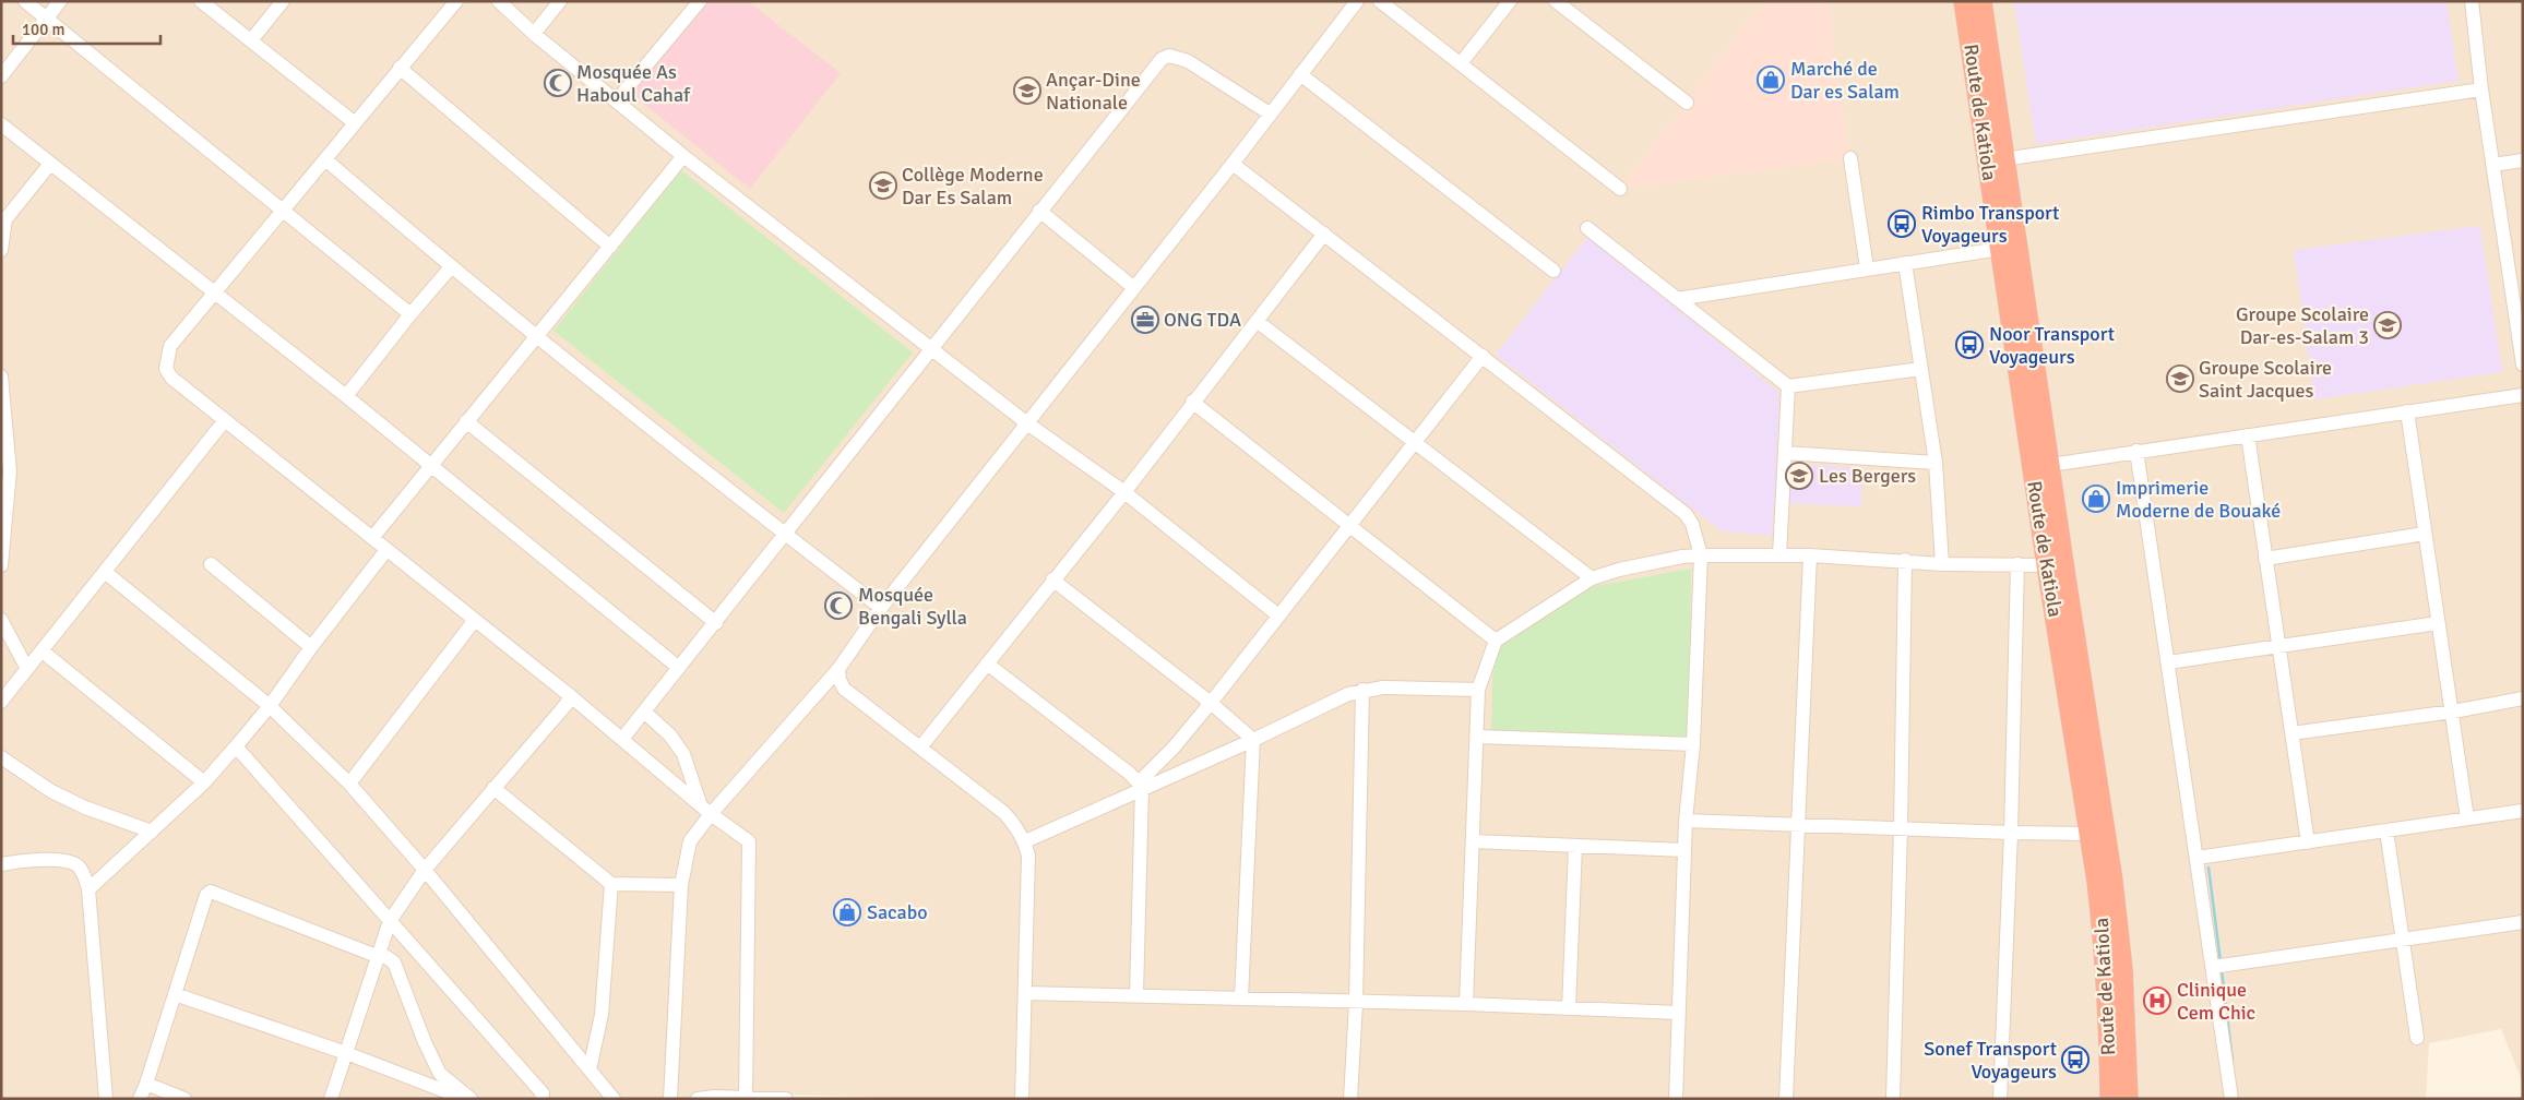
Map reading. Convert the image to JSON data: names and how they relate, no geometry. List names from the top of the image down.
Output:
{
  "streets": {
    "highway": ["Route de Katiola"]
  },
  "places": {
    "shop": ["Marché de Dar es Salam", "Imprimerie Moderne de Bouaké", "Sacabo"],
    "mosque": ["Mosquée As Haboul Cahaf", "Mosquée Bengali Sylla"],
    "school or university": [
      "Ançar-Dine Nationale",
      "Collège Moderne Dar Es Salam",
      "Groupe Scolaire Dar-es-Salam 3",
      "Groupe Scolaire Saint Jacques",
      "Les Bergers"
    ],
    "bus stop": ["Rimbo Transport Voyageurs", "Noor Transport Voyageurs", "Sonef Transport Voyageurs"],
    "office": ["ONG TDA"],
    "hospital": ["Clinique Cem Chic"]
  },
  "scale_bar": "100 m"
}
